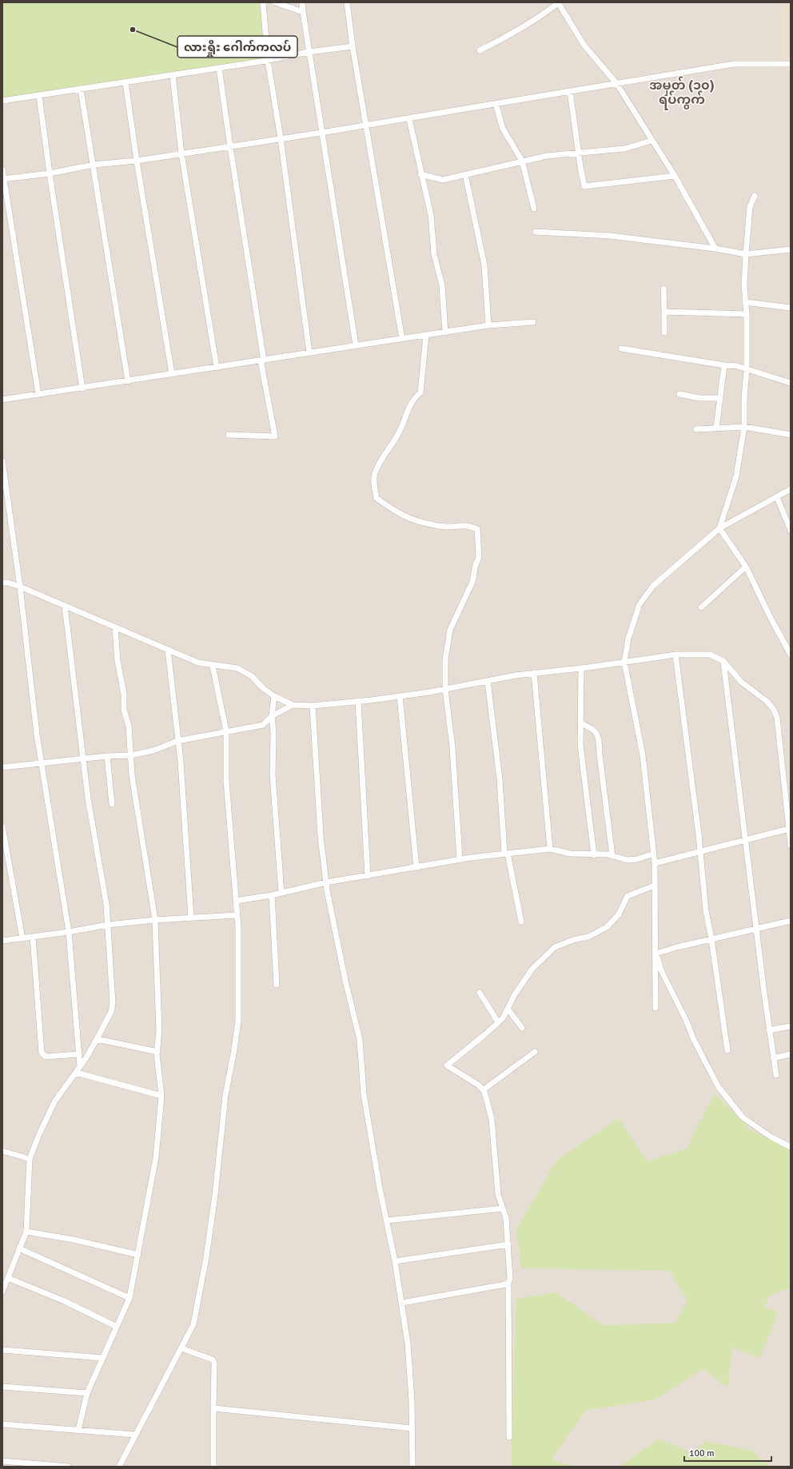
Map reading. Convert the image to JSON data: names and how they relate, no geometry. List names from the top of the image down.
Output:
{
  "districts": ["အမှတ် (၁၀) ရပ်ကွက်"],
  "places": ["လားရှိုး ဂေါက်ကလပ်"],
  "scale_bar": "100 m"
}
